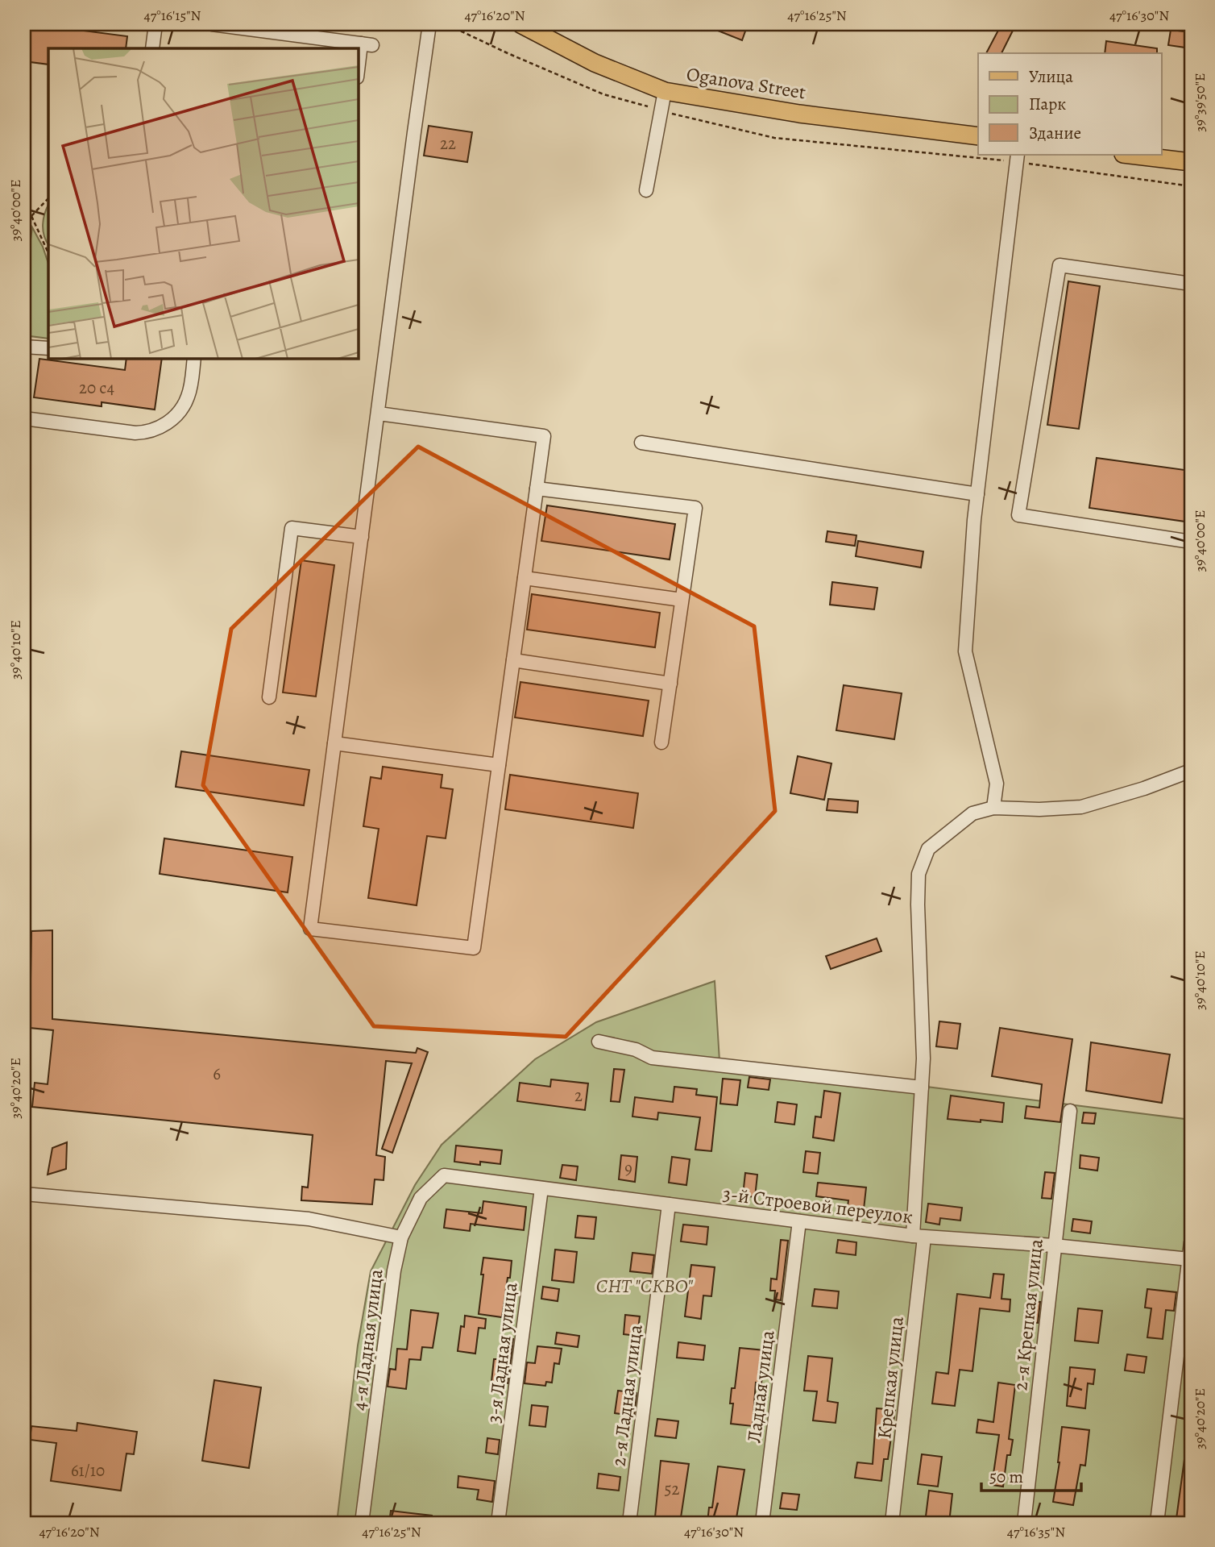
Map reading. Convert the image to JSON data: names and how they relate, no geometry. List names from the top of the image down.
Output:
{
  "streets": {
    "main road": ["Oganova Street"],
    "lane": [
      "3-й Строевой переулок",
      "2-я Крепкая улица",
      "4-я Ладная улица",
      "3-я Ладная улица",
      "Крепкая улица",
      "Ладная улица",
      "2-я Ладная улица"
    ]
  },
  "crossings": [
    ["3-й Строевой переулок", "2-я Крепкая улица"],
    ["3-й Строевой переулок", "4-я Ладная улица"],
    ["3-й Строевой переулок", "3-я Ладная улица"],
    ["3-й Строевой переулок", "Крепкая улица"],
    ["3-й Строевой переулок", "Ладная улица"],
    ["3-й Строевой переулок", "2-я Ладная улица"]
  ],
  "parks": ["СНТ \"СКВО\""],
  "house_numbers": [
    "22",
    "20 с4",
    "6",
    "2",
    "9",
    "61/10",
    "52"
  ],
  "legend": ["Улица", "Парк", "Здание"],
  "scale_bar": "50 m",
  "coordinates": [
    "47°16'15\"N",
    "47°16'20\"N",
    "47°16'25\"N",
    "47°16'30\"N",
    "39°39'50\"E",
    "39°40'00\"E",
    "39°40'10\"E",
    "39°40'20\"E",
    "47°16'35\"N"
  ]
}
